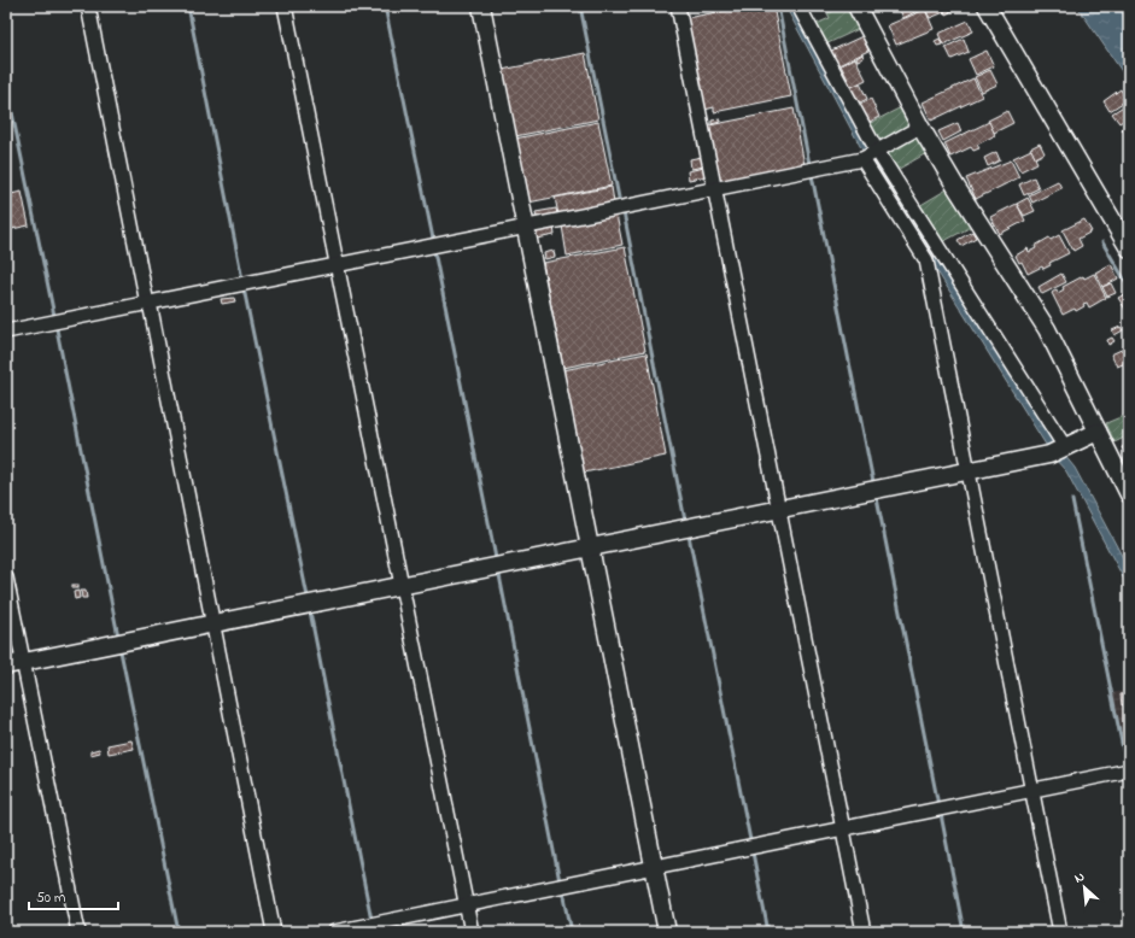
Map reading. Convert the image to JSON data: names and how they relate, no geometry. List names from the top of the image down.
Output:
{
  "scale_bar": "50 m",
  "north": "top left"
}
